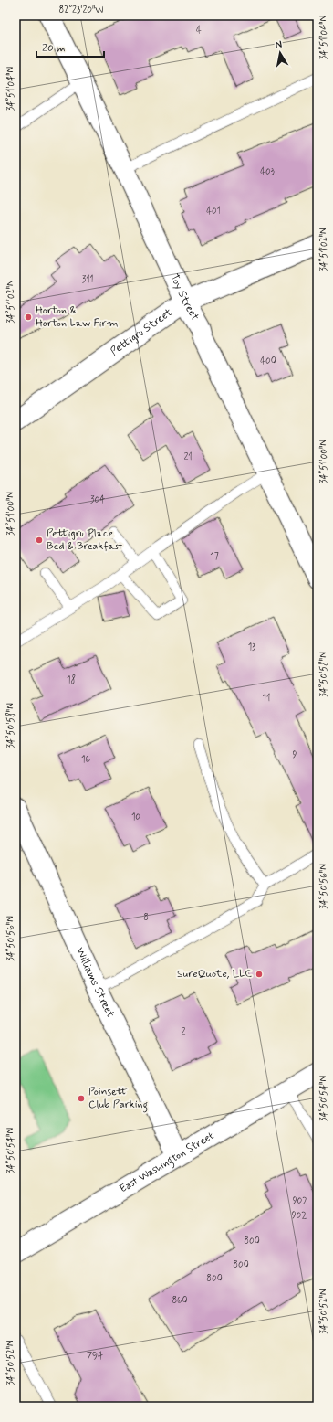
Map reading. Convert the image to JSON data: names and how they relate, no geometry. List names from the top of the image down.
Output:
{
  "streets": {
    "street": [
      "Toy Street",
      "Pettigru Street",
      "Williams Street",
      "East Washington Street"
    ]
  },
  "crossings": [
    ["Toy Street", "Pettigru Street"],
    ["Williams Street", "East Washington Street"]
  ],
  "places": [
    "Horton & Horton Law Firm",
    "Pettigru Place Bed & Breakfast",
    "SureQuote, LLC",
    "Poinsett Club Parking"
  ],
  "house_numbers": [
    "4",
    "403",
    "401",
    "311",
    "400",
    "21",
    "304",
    "17",
    "13",
    "18",
    "11",
    "9",
    "16",
    "10",
    "8",
    "2",
    "902",
    "902",
    "800",
    "800",
    "800",
    "860",
    "794"
  ],
  "scale_bar": "20 m",
  "north": "top",
  "coordinates": [
    "82°23'20\"W",
    "34°51'04\"N",
    "34°51'02\"N",
    "34°51'00\"N",
    "34°50'58\"N",
    "34°50'56\"N",
    "34°50'54\"N",
    "34°50'52\"N"
  ]
}
